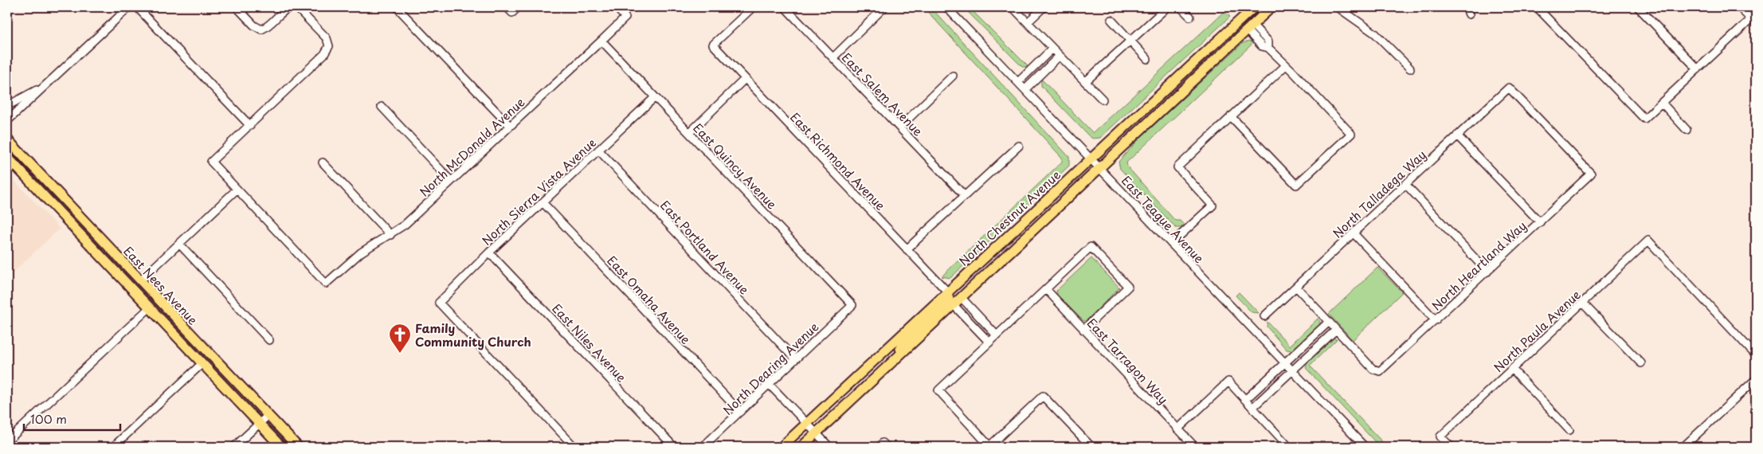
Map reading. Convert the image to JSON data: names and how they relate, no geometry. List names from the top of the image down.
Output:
{
  "streets": {
    "main road": ["North Chestnut Avenue", "East Nees Avenue"],
    "street": [
      "East Salem Avenue",
      "North McDonald Avenue",
      "East Richmond Avenue",
      "East Quincy Avenue",
      "North Sierra Vista Avenue",
      "North Talladega Way",
      "East Teague Avenue",
      "East Portland Avenue",
      "North Heartland Way",
      "East Omaha Avenue",
      "North Paula Avenue",
      "East Niles Avenue",
      "East Tarragon Way",
      "North Dearing Avenue"
    ]
  },
  "crossings": [
    ["North McDonald Avenue", "East Quincy Avenue"],
    ["East Richmond Avenue", "North Chestnut Avenue"],
    ["East Quincy Avenue", "North Sierra Vista Avenue"],
    ["East Quincy Avenue", "North Dearing Avenue"],
    ["North Sierra Vista Avenue", "East Portland Avenue"],
    ["North Sierra Vista Avenue", "East Omaha Avenue"],
    ["North Sierra Vista Avenue", "East Niles Avenue"],
    ["North Talladega Way", "North Heartland Way"],
    ["North Chestnut Avenue", "East Teague Avenue"],
    ["East Portland Avenue", "North Dearing Avenue"],
    ["East Omaha Avenue", "North Dearing Avenue"]
  ],
  "places": {
    "church": ["Family Community Church"]
  },
  "scale_bar": "100 m"
}
